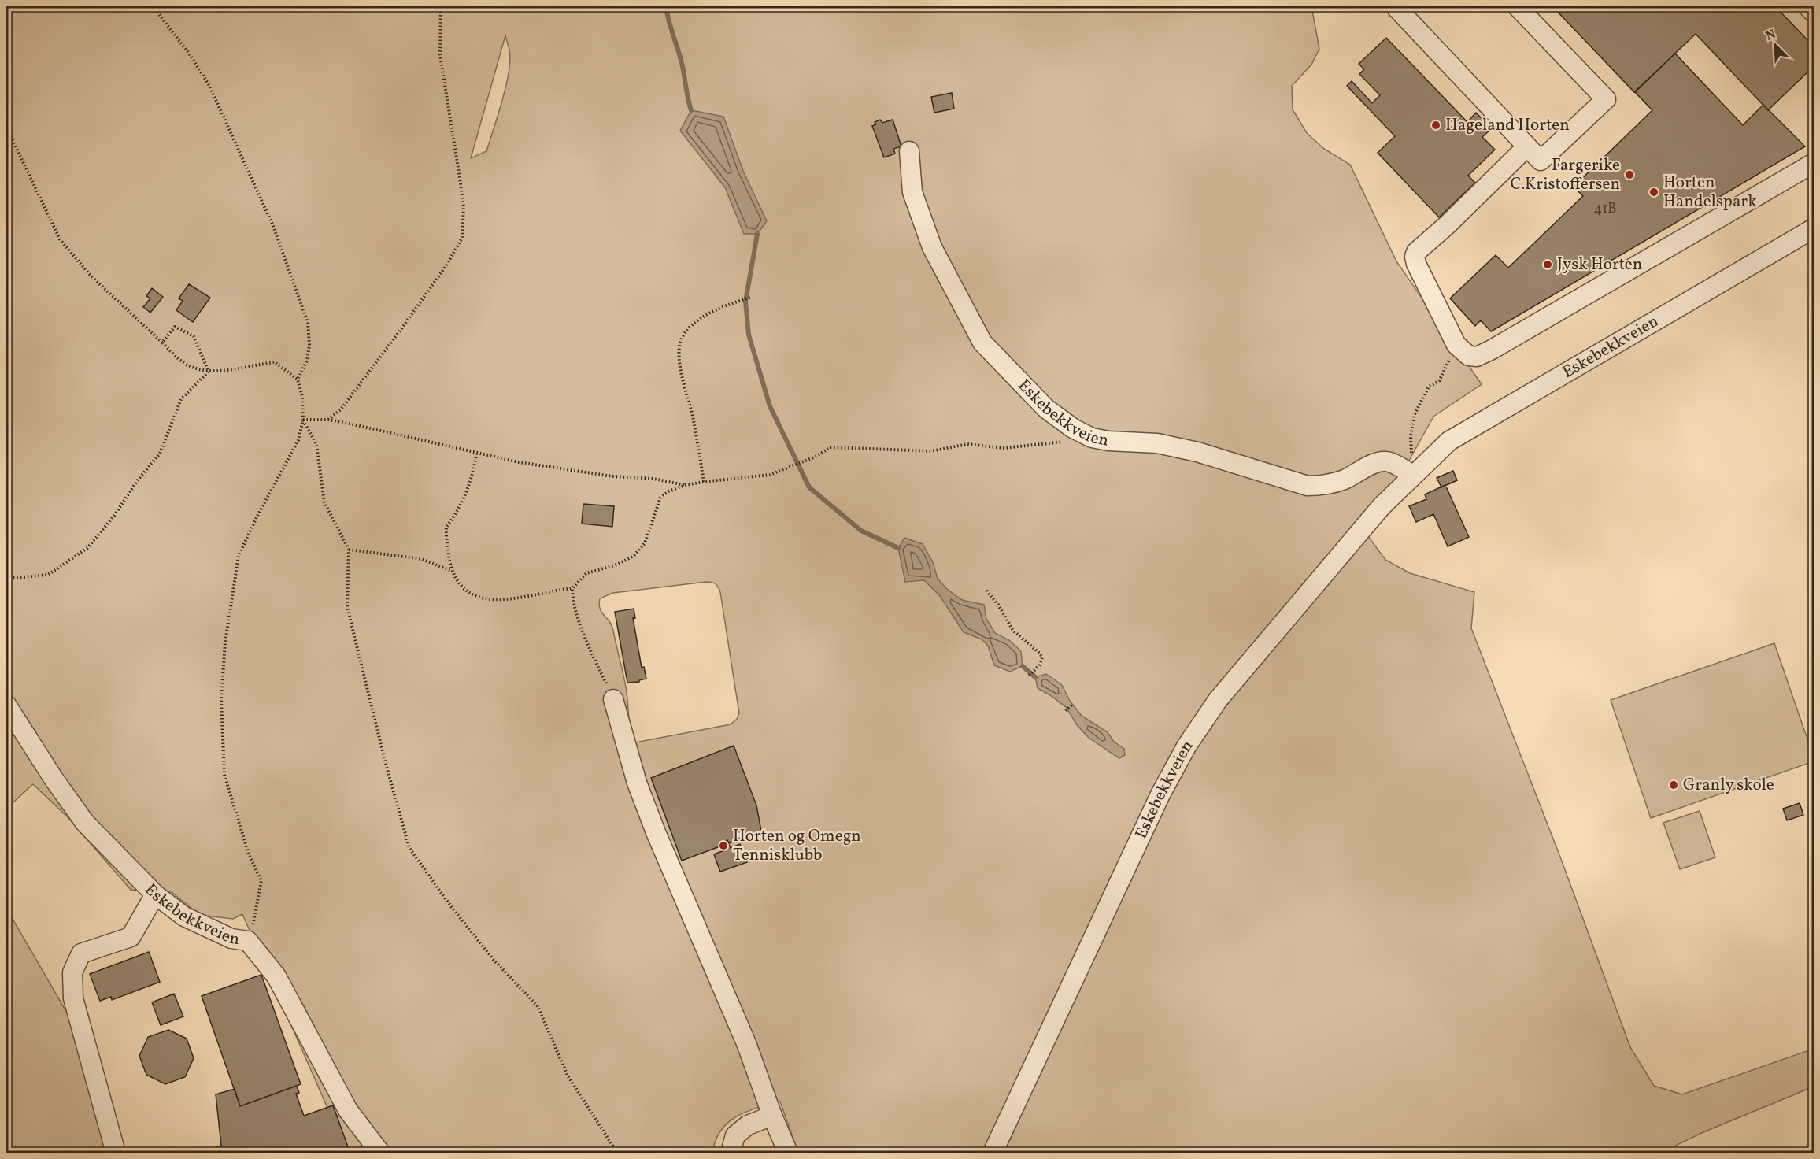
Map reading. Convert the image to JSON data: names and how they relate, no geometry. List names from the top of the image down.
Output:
{
  "streets": {
    "street": ["Eskebekkveien"]
  },
  "places": [
    "Hageland Horten",
    "Fargerike C.Kristoffersen",
    "Horten Handelspark",
    "Jysk Horten",
    "Granly skole",
    "Horten og Omegn Tennisklubb"
  ],
  "house_numbers": ["41B"],
  "north": "top left"
}
